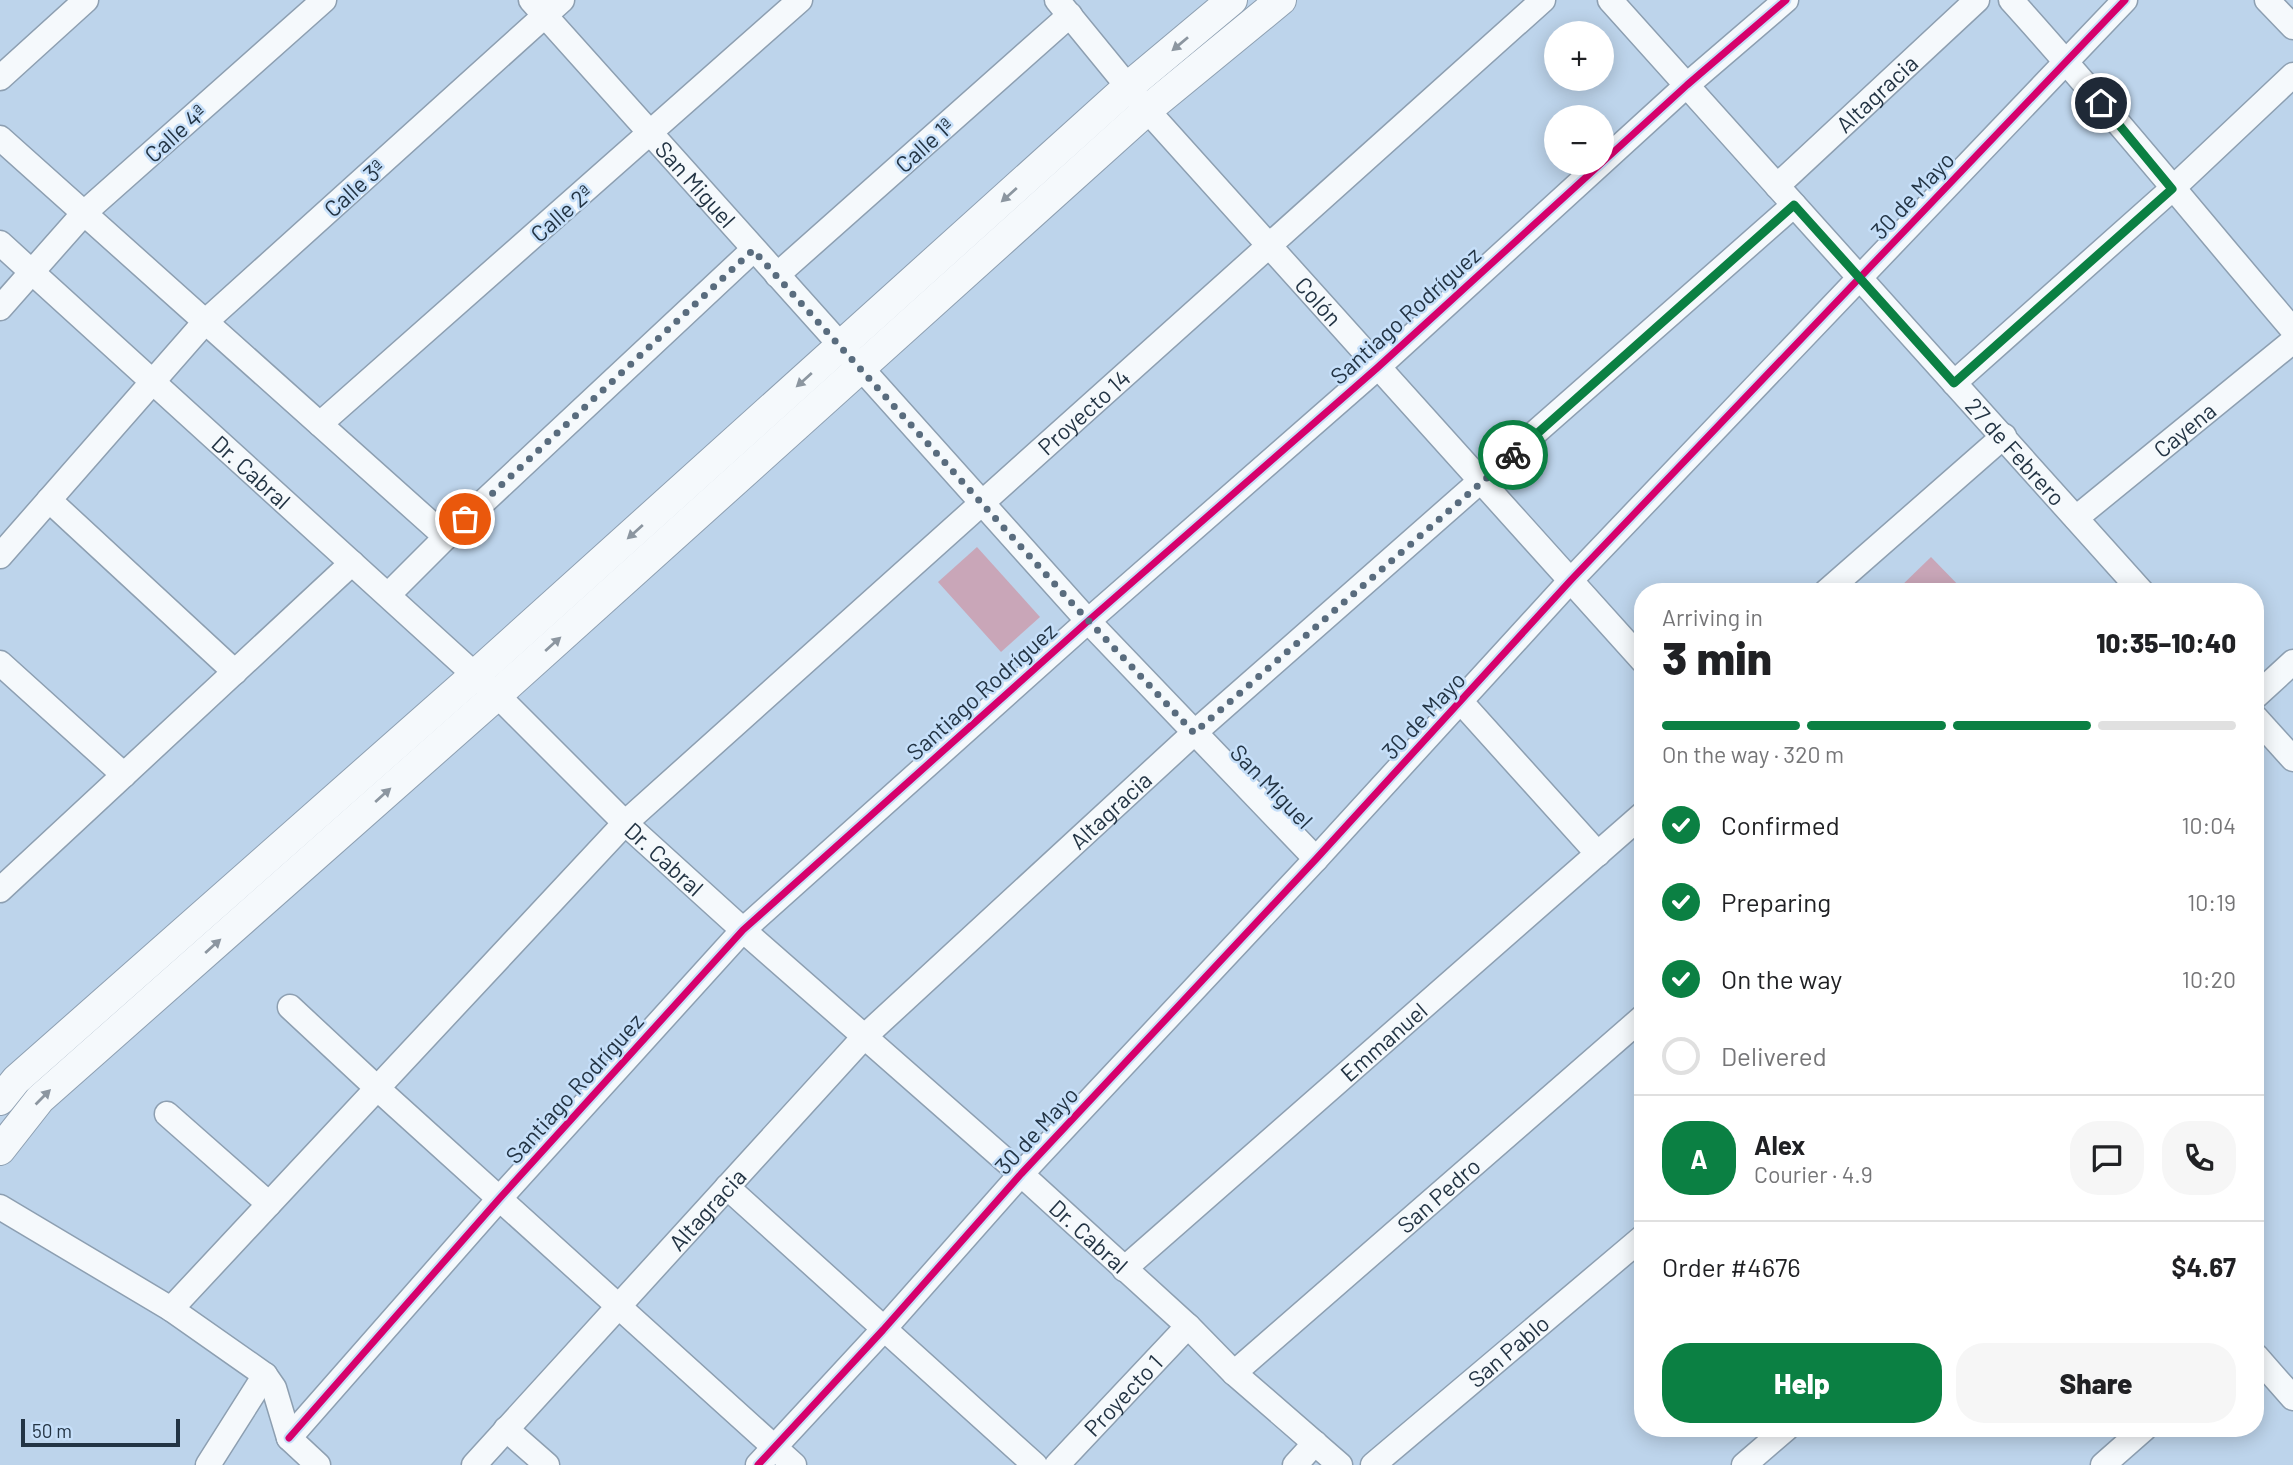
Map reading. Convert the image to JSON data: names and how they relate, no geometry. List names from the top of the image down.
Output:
{
  "streets": {
    "street": [
      "Altagracia",
      "Calle 4ª",
      "Calle 1ª",
      "San Miguel",
      "Calle 3ª",
      "30 de Mayo",
      "Calle 2ª",
      "Colón",
      "Santiago Rodríguez",
      "Proyecto 14",
      "Cayena",
      "27 de Febrero",
      "Dr. Cabral",
      "Emmanuel",
      "San Pedro",
      "San Pablo",
      "Proyecto 1"
    ]
  },
  "crossings": [
    ["Altagracia", "San Miguel"],
    ["Altagracia", "Colón"],
    ["Altagracia", "27 de Febrero"],
    ["Altagracia", "Dr. Cabral"],
    ["Calle 4ª", "Dr. Cabral"],
    ["Calle 1ª", "San Miguel"],
    ["Calle 1ª", "Colón"],
    ["San Miguel", "Calle 3ª"],
    ["San Miguel", "30 de Mayo"],
    ["San Miguel", "Calle 2ª"],
    ["San Miguel", "Santiago Rodríguez"],
    ["San Miguel", "Proyecto 14"],
    ["Calle 3ª", "Dr. Cabral"],
    ["30 de Mayo", "Colón"],
    ["30 de Mayo", "27 de Febrero"],
    ["30 de Mayo", "Dr. Cabral"],
    ["Colón", "Santiago Rodríguez"],
    ["Colón", "Proyecto 14"],
    ["Santiago Rodríguez", "27 de Febrero"],
    ["Santiago Rodríguez", "Dr. Cabral"],
    ["Proyecto 14", "Dr. Cabral"],
    ["Cayena", "27 de Febrero"],
    ["Dr. Cabral", "Emmanuel"],
    ["Dr. Cabral", "San Pedro"],
    ["Dr. Cabral", "Proyecto 1"]
  ],
  "scale_bar": "50 m",
  "page": {
    "map_buttons": ["+", "−"],
    "heading": ["3 min", "Arriving in", "10:35–10:40"],
    "panel": [
      "Alex",
      "Courier · 4.9",
      "Order #4676",
      "$4.67"
    ],
    "bar": "On the way · 320 m",
    "list": [
      ["Confirmed", "10:04"],
      ["Preparing", "10:19"],
      ["On the way", "10:20"],
      "Delivered"
    ],
    "round": "A",
    "buttons": ["Help", "Share"],
    "scale": "50 m"
  }
}
